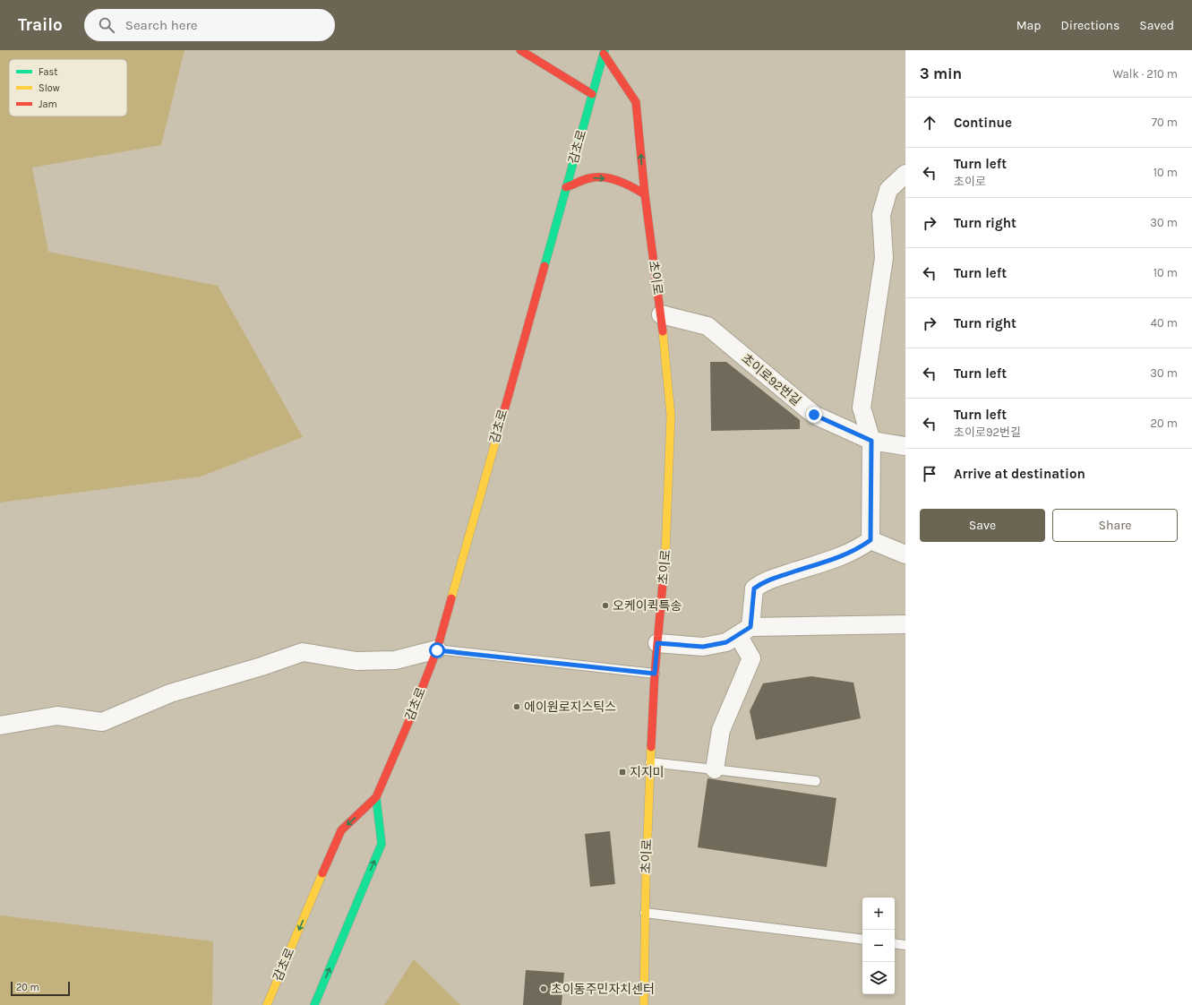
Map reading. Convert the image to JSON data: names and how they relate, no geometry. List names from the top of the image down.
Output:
{
  "streets": {
    "main road": ["감초로", "초이로"],
    "street": ["초이로92번길"]
  },
  "crossings": [
    ["감초로", "초이로"],
    ["초이로", "초이로92번길"]
  ],
  "places": {
    "other": ["오케이퀵특송", "에이원로지스틱스", "초이동주민자치센터"],
    "transit": ["지지미"]
  },
  "legend": ["Fast", "Slow", "Jam"],
  "scale_bar": "20 m",
  "page": {
    "header": "Trailo",
    "search": "Search here",
    "nav": ["Map", "Directions", "Saved"],
    "heading": ["3 min", "Walk · 210 m"],
    "list": [
      ["Continue", "70 m"],
      ["Turn left", "초이로", "10 m"],
      ["Turn right", "30 m"],
      ["Turn left", "10 m"],
      ["Turn right", "40 m"],
      ["Turn left", "30 m"],
      ["Turn left", "초이로92번길", "20 m"],
      "Arrive at destination"
    ],
    "buttons": ["Save", "Share"],
    "map_buttons": ["+", "−"],
    "scale": "20 m"
  }
}
